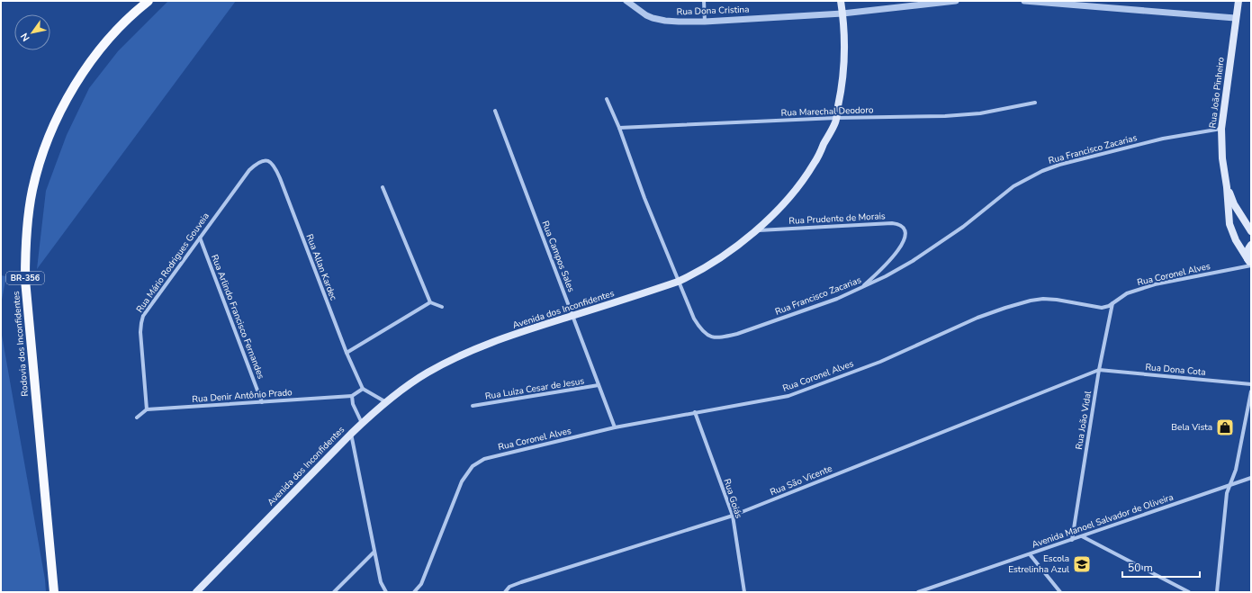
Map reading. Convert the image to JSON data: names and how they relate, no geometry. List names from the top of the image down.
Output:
{
  "streets": {
    "main road": [
      "Rua João Pinheiro",
      "BR-356",
      "Avenida dos Inconfidentes",
      "Rodovia dos Inconfidentes"
    ],
    "street": [
      "Rua Dona Cristina",
      "Rua Marechal Deodoro",
      "Rua Francisco Zacarias",
      "Rua Prudente de Morais",
      "Rua Campos Sales",
      "Rua Mário Rodrigues Gouveia",
      "Rua Allan Kardec",
      "Rua Coronel Alves",
      "Rua Arlindo Francisco Fernandes",
      "Rua Dona Cota",
      "Rua Luiza Cesar de Jesus",
      "Rua Denir Antônio Prado",
      "Rua João Vidal",
      "Rua São Vicente",
      "Rua Goiás",
      "Avenida Manoel Salvador de Oliveira"
    ]
  },
  "crossings": [
    ["Rua Dona Cristina", "Avenida dos Inconfidentes"],
    ["Rua João Pinheiro", "Rua Francisco Zacarias"],
    ["Rua Marechal Deodoro", "Rua Francisco Zacarias"],
    ["Rua Marechal Deodoro", "Avenida dos Inconfidentes"],
    ["Rua Francisco Zacarias", "Rua Prudente de Morais"],
    ["Rua Francisco Zacarias", "Avenida dos Inconfidentes"],
    ["Rua Prudente de Morais", "Avenida dos Inconfidentes"],
    ["Rua Campos Sales", "Rua Coronel Alves"],
    ["Rua Campos Sales", "Avenida dos Inconfidentes"],
    ["Rua Campos Sales", "Rua Luiza Cesar de Jesus"],
    ["Rua Mário Rodrigues Gouveia", "Rua Allan Kardec"],
    ["Rua Mário Rodrigues Gouveia", "Rua Arlindo Francisco Fernandes"],
    ["Rua Mário Rodrigues Gouveia", "Rua Denir Antônio Prado"],
    ["Rua Coronel Alves", "Rua João Vidal"],
    ["Rua Coronel Alves", "Rua Goiás"],
    ["Rua Arlindo Francisco Fernandes", "Rua Denir Antônio Prado"],
    ["Rua Dona Cota", "Rua João Vidal"],
    ["Rua Dona Cota", "Rua São Vicente"],
    ["Rua João Vidal", "Rua São Vicente"],
    ["Rua João Vidal", "Avenida Manoel Salvador de Oliveira"],
    ["Rua São Vicente", "Rua Goiás"]
  ],
  "places": {
    "shop": ["Bela Vista"],
    "school or university": ["Escola Estrelinha Azul"]
  },
  "scale_bar": "50 m",
  "north": "bottom left"
}
